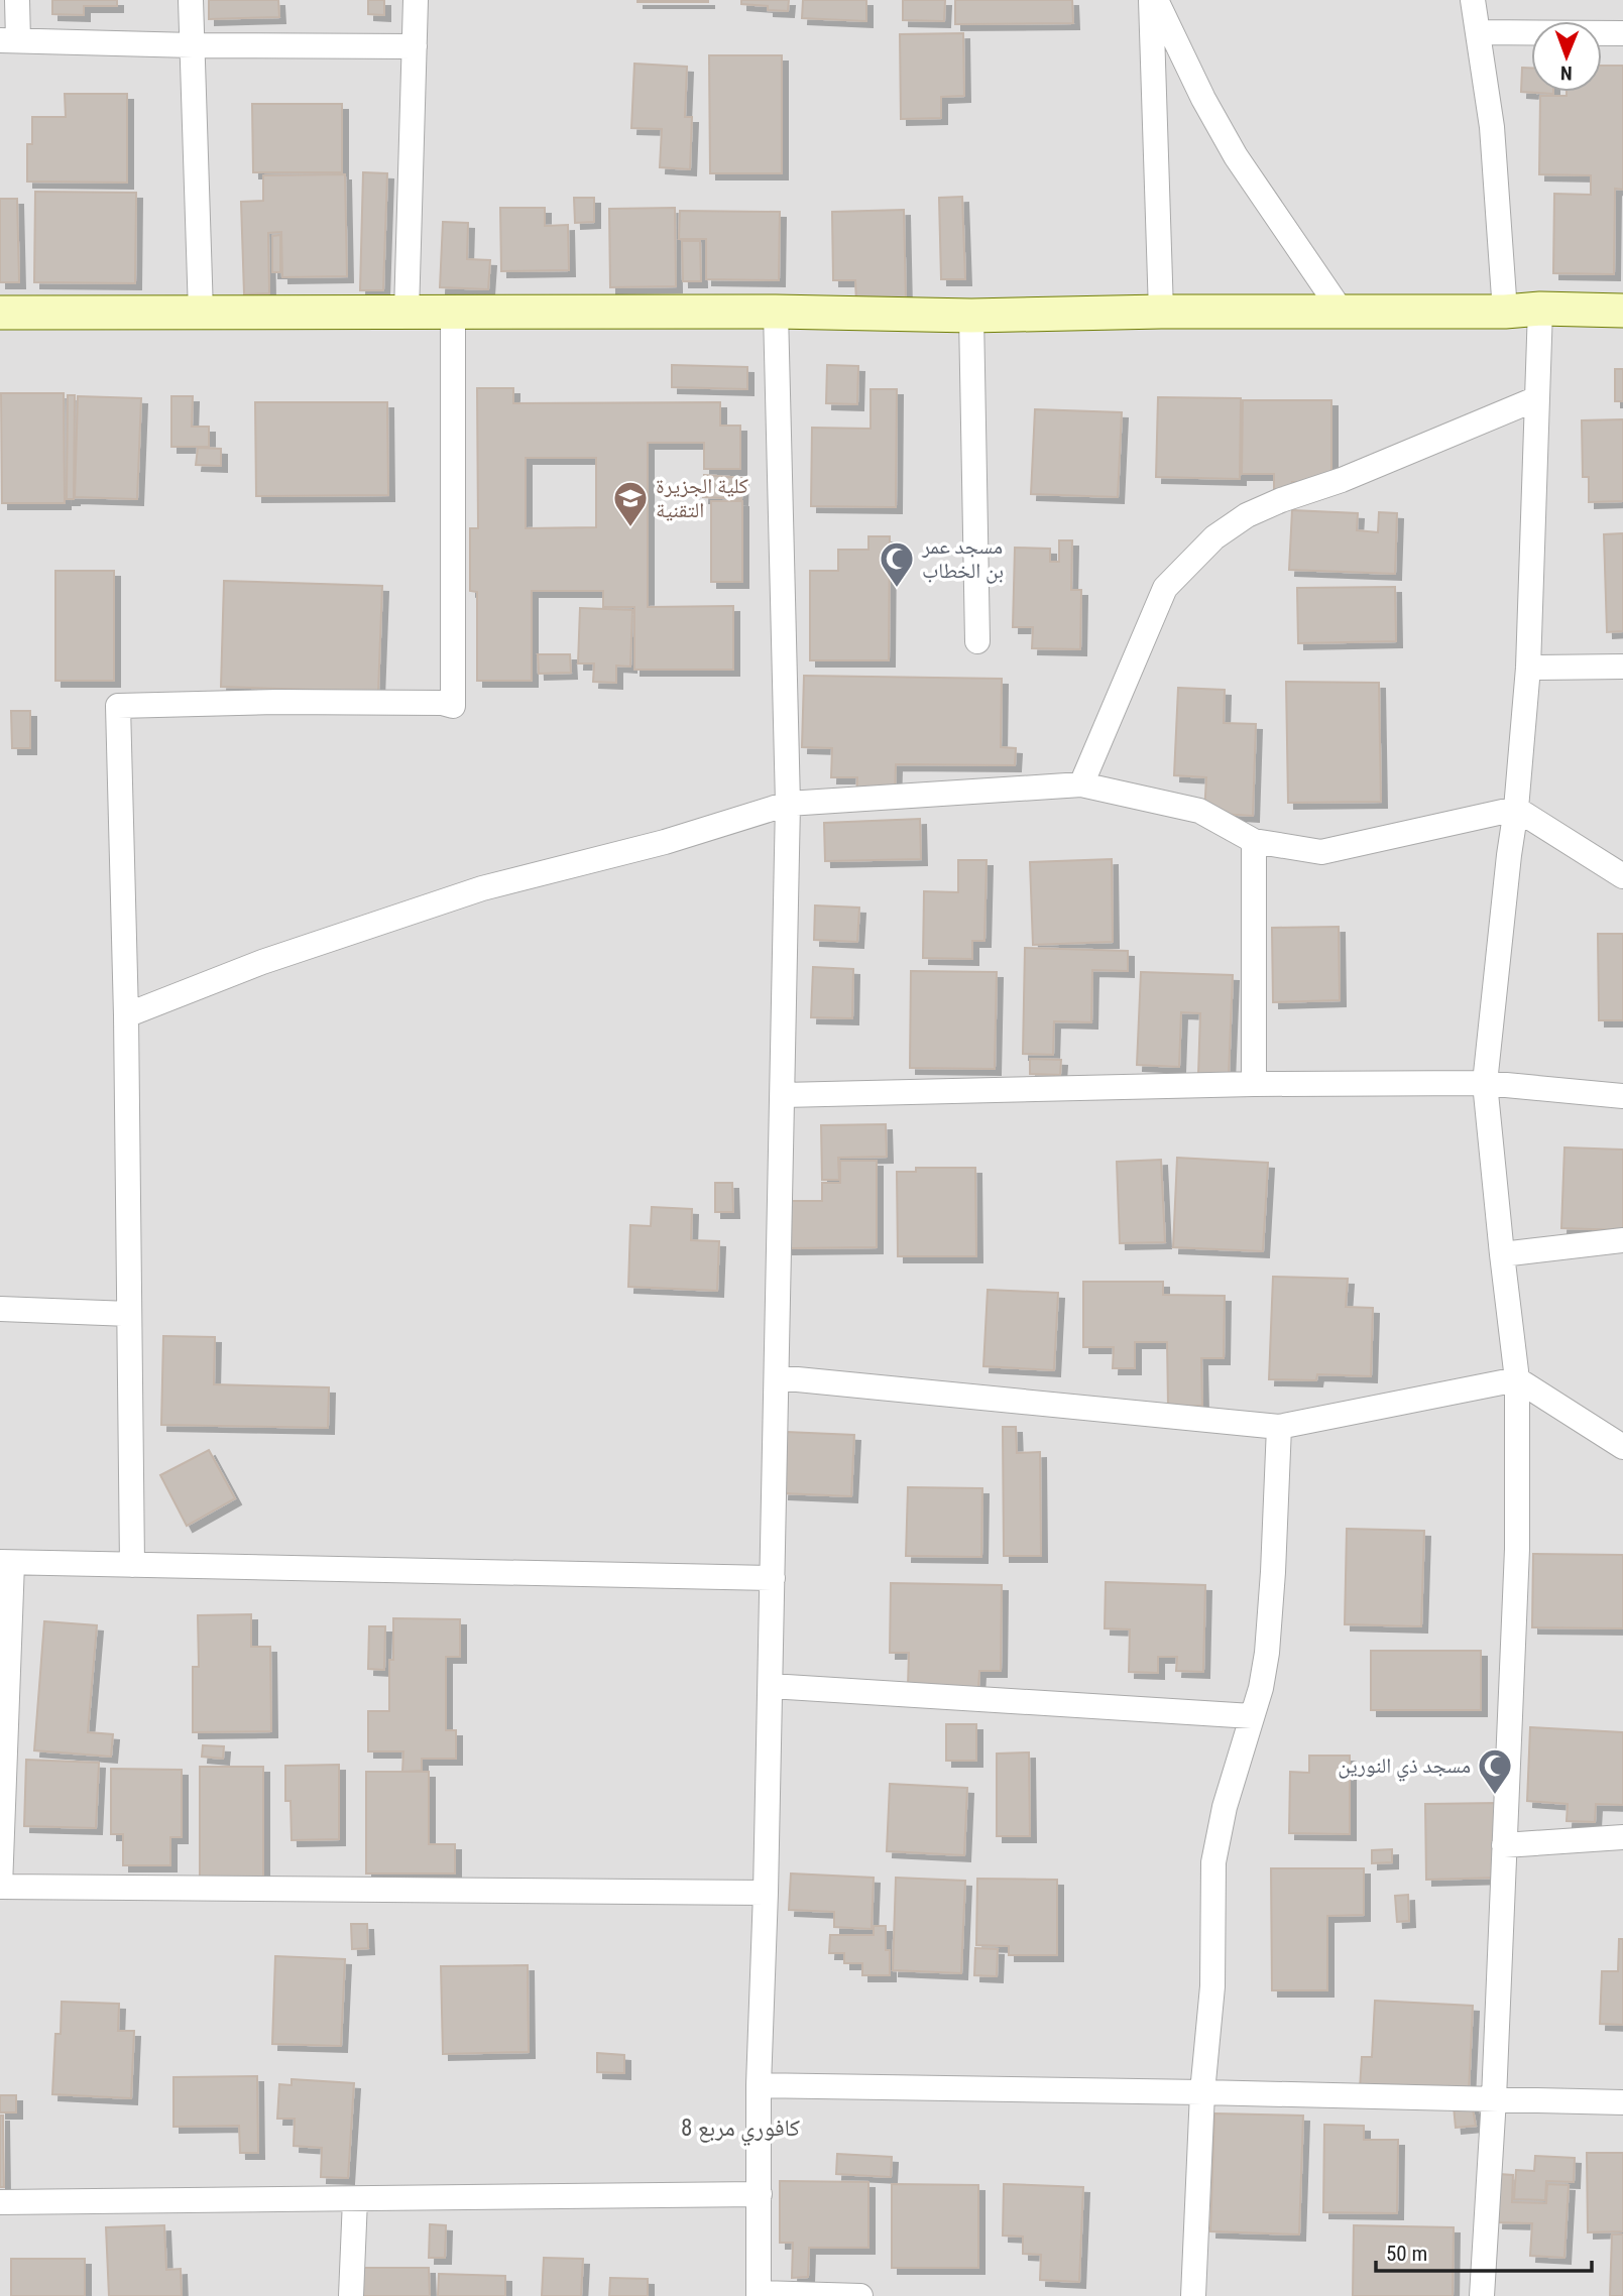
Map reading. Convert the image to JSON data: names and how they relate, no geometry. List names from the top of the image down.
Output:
{
  "districts": ["كافوري مربع 8"],
  "places": {
    "school or university": ["كلية الجزيرة التقنية"],
    "mosque": ["مسجد عمر بن الخطاب", "مسجد ذي النورين"]
  },
  "scale_bar": "50 m",
  "north": "bottom"
}
